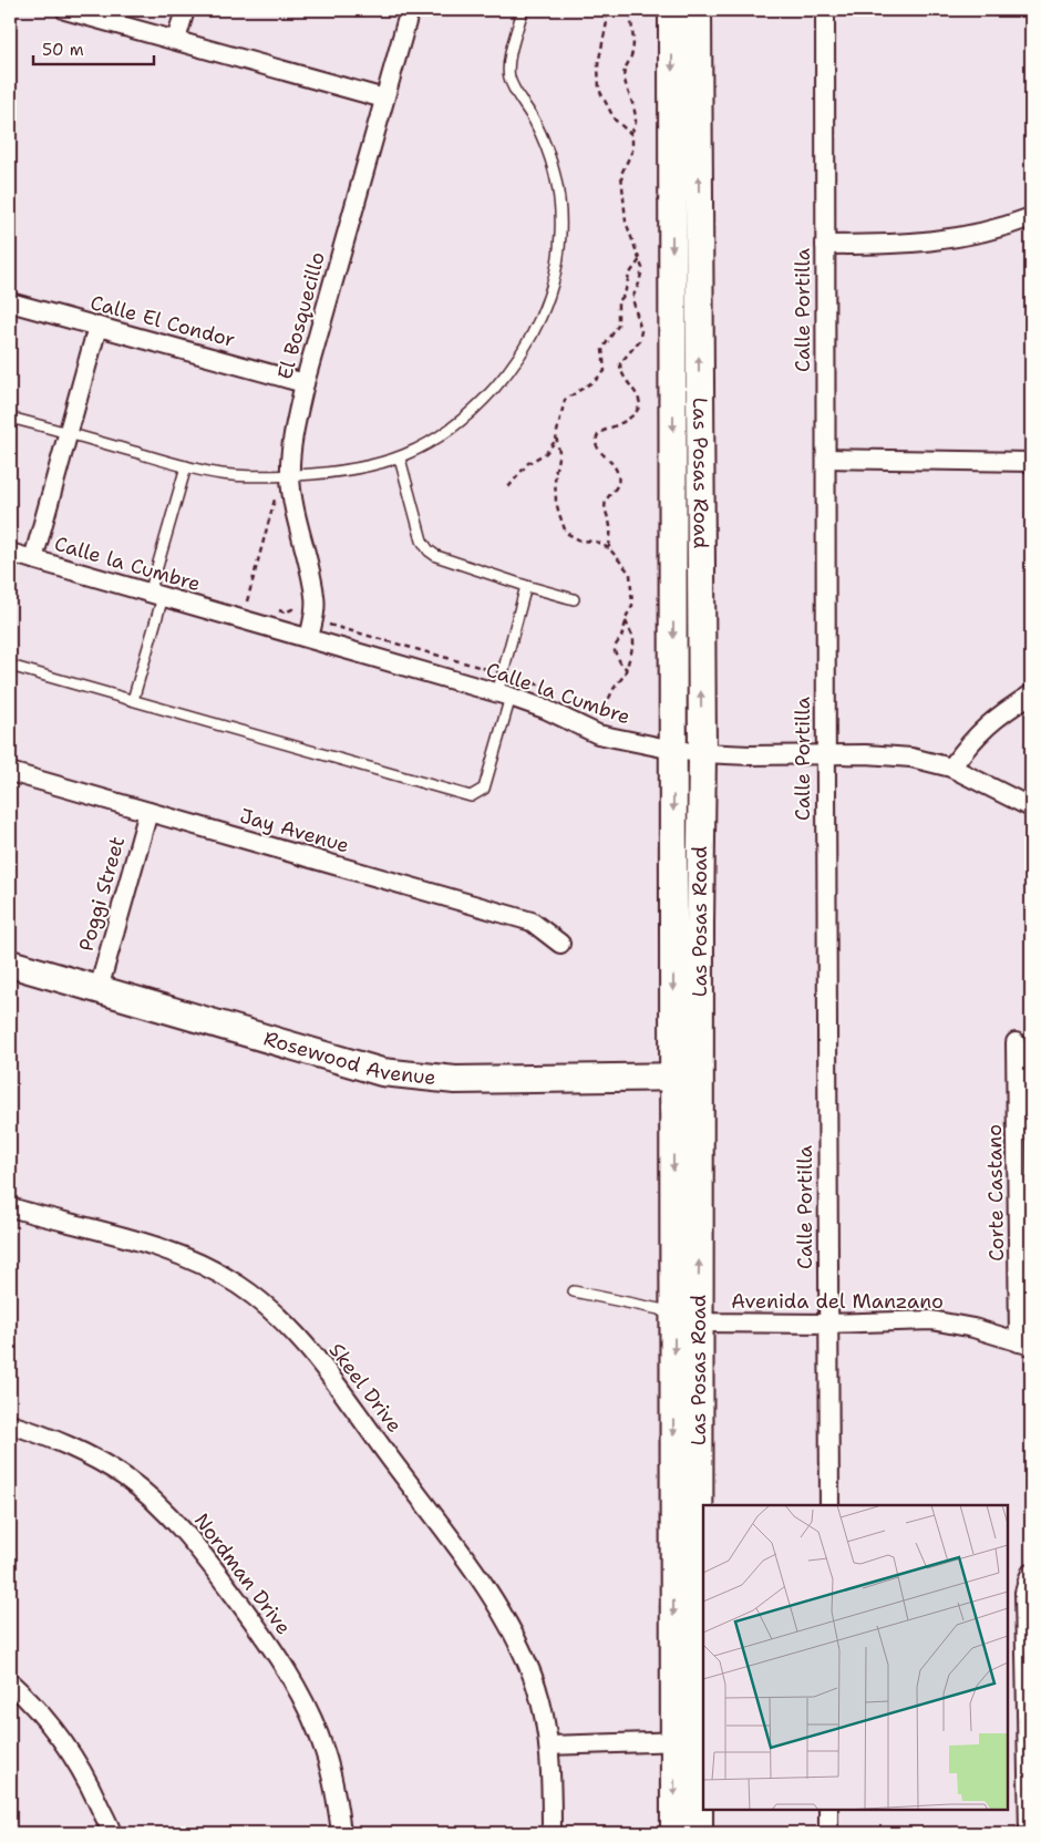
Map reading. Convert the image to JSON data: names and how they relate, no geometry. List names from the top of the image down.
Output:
{
  "streets": {
    "main road": ["Las Posas Road", "Rosewood Avenue"],
    "street": [
      "Calle Portilla",
      "El Bosquecillo",
      "Calle El Condor",
      "Calle la Cumbre",
      "Jay Avenue",
      "Poggi Street",
      "Corte Castano",
      "Avenida del Manzano",
      "Skeel Drive",
      "Nordman Drive"
    ]
  },
  "crossings": [
    ["Calle Portilla", "Calle la Cumbre"],
    ["Calle Portilla", "Avenida del Manzano"],
    ["El Bosquecillo", "Calle El Condor"],
    ["El Bosquecillo", "Calle la Cumbre"],
    ["Las Posas Road", "Calle la Cumbre"],
    ["Las Posas Road", "Rosewood Avenue"],
    ["Las Posas Road", "Avenida del Manzano"],
    ["Jay Avenue", "Poggi Street"],
    ["Poggi Street", "Rosewood Avenue"],
    ["Corte Castano", "Avenida del Manzano"]
  ],
  "scale_bar": "50 m"
}
